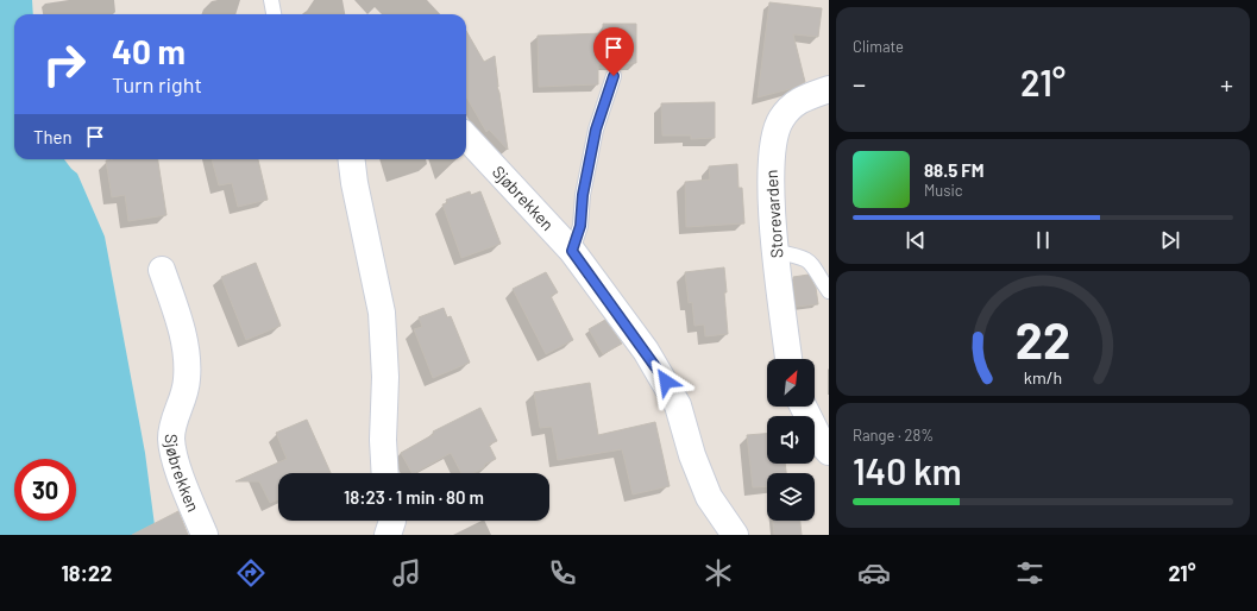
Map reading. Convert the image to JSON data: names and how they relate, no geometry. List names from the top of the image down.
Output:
{
  "streets": {
    "street": ["Sjøbrekken", "Storevarden"]
  },
  "north": "top right",
  "page": {
    "tile": [
      "Climate",
      ["Range · 28%", "140 km"]
    ],
    "turn": ["40 m", "Turn right"],
    "heat": ["−", "21°", "+"],
    "then": "Then",
    "song": ["88.5 FM", "Music"],
    "limit": "30",
    "trip": "18:23 · 1 min · 80 m",
    "tabs": ["18:22", "21°"],
    "gauge": ["22", "km/h"]
  }
}
